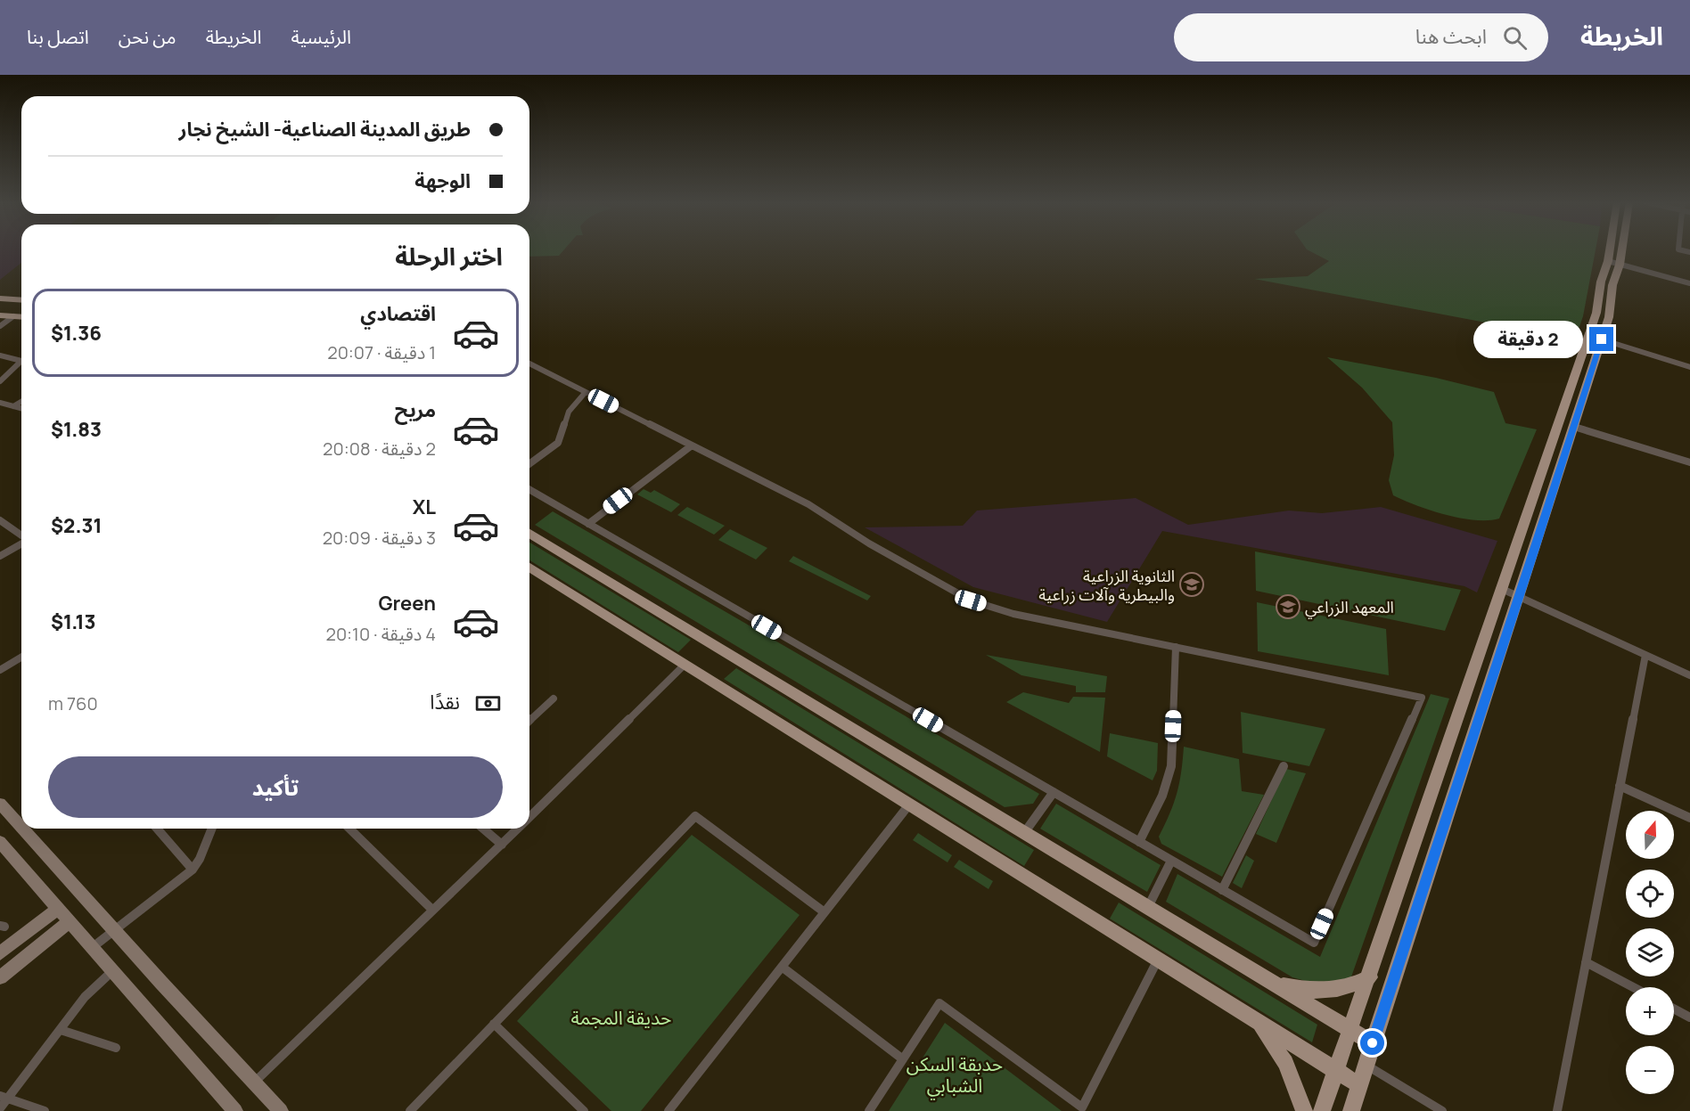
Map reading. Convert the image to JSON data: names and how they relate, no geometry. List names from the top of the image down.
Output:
{
  "parks": ["حديقة المجمة", "حدبقة السكن الشبابي"],
  "places": {
    "school or university": ["الثانوية الزراعية والبيطرية وآلات زراعية", "المعهد الزراعي"]
  },
  "north": "top",
  "page": {
    "header": "الخريطة",
    "search": "ابحث هنا",
    "nav": [
      "الرئيسية",
      "الخريطة",
      "من نحن",
      "اتصل بنا"
    ],
    "banner": ["طريق المدينة الصناعية- الشيخ نجار", "الوجهة"],
    "heading": "اختر الرحلة",
    "list": [
      {
        "name": "اقتصادي",
        "note": "1 دقيقة · 20:07",
        "value": "$1.36"
      },
      {
        "name": "مريح",
        "note": "2 دقيقة · 20:08",
        "value": "$1.83"
      },
      {
        "name": "XL",
        "note": "3 دقيقة · 20:09",
        "value": "$2.31"
      },
      {
        "name": "Green",
        "note": "4 دقيقة · 20:10",
        "value": "$1.13"
      }
    ],
    "bubble": "2 دقيقة",
    "pay": ["نقدًا", "760 m"],
    "buttons": "تأكيد",
    "map_buttons": ["+", "−"]
  }
}
